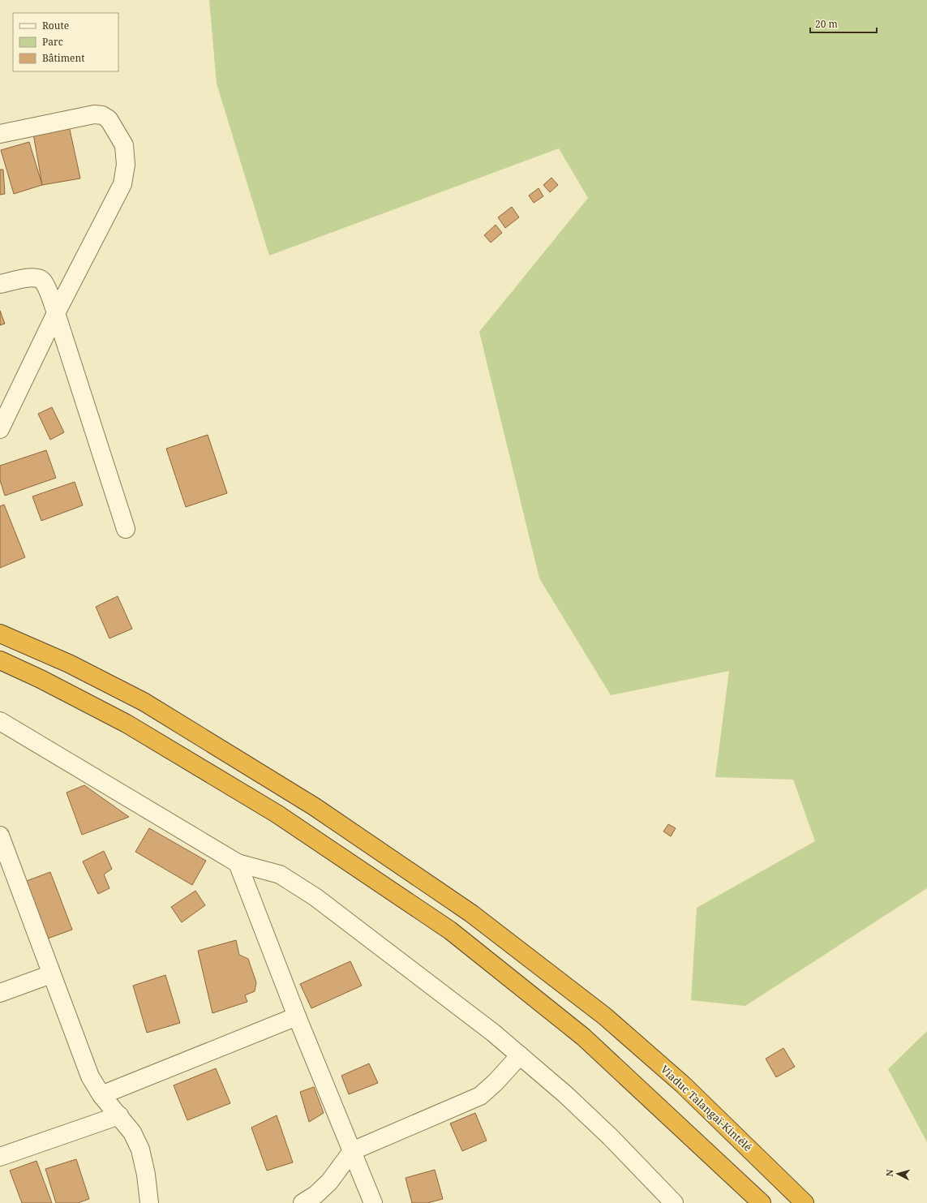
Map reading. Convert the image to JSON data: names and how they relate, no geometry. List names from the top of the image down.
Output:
{
  "streets": {
    "highway": ["Viaduc Talangaï-Kintélé"]
  },
  "legend": ["Route", "Parc", "Bâtiment"],
  "scale_bar": "20 m",
  "north": "left"
}
